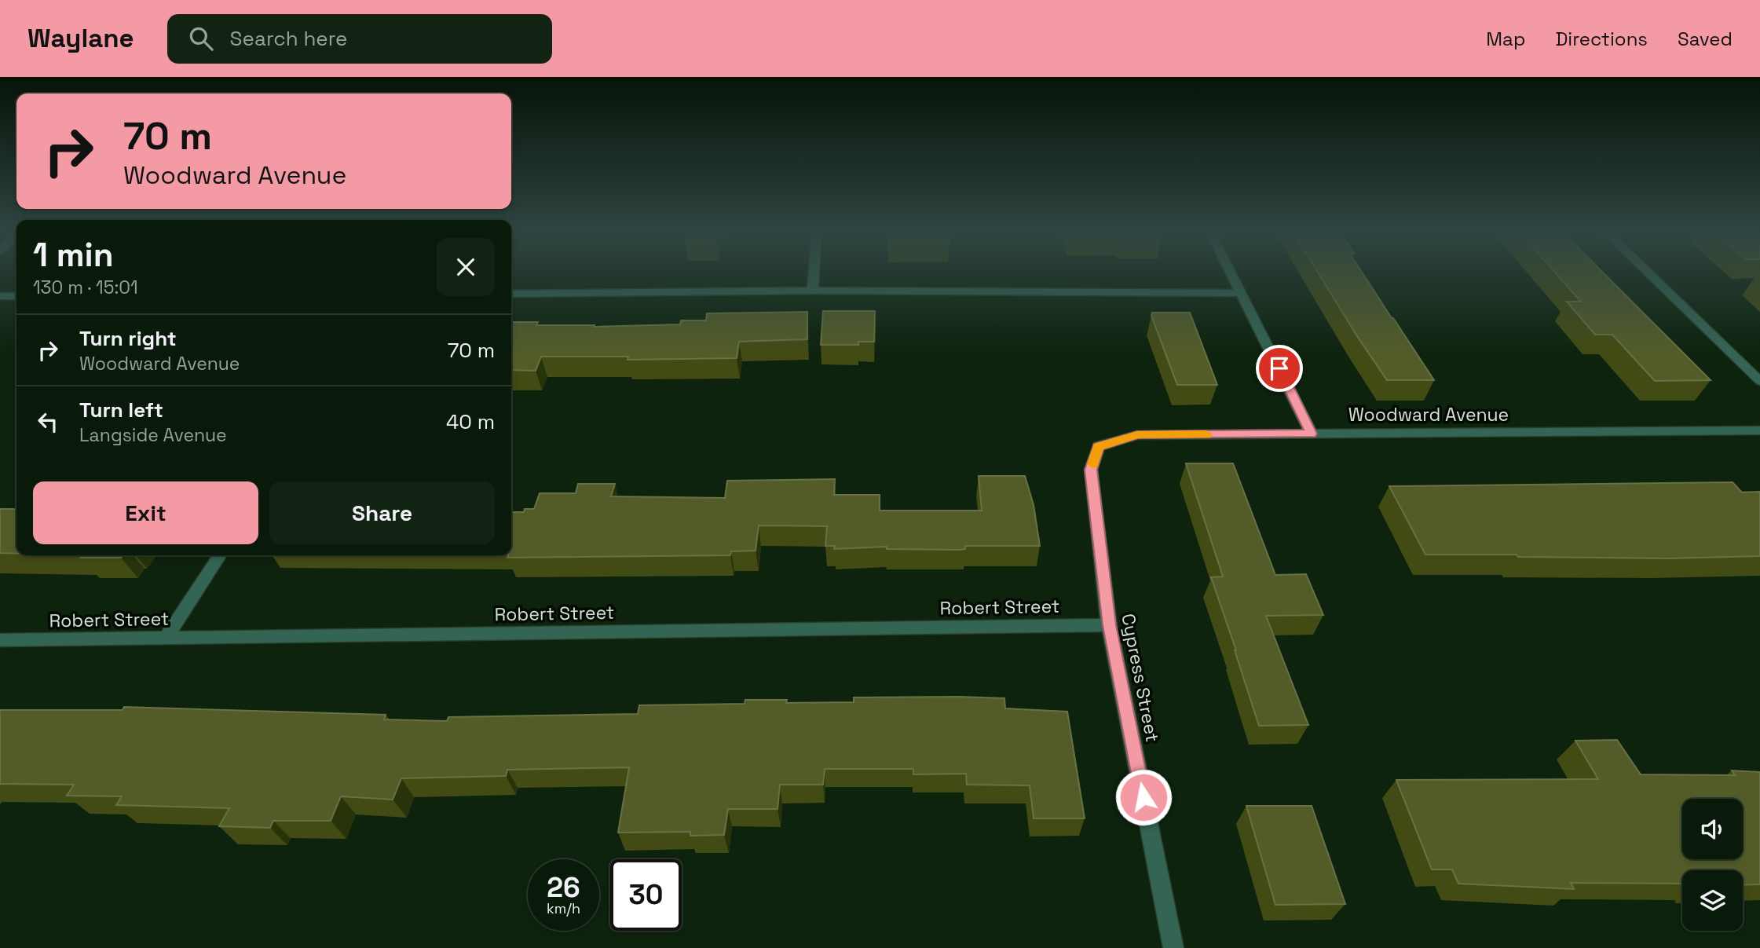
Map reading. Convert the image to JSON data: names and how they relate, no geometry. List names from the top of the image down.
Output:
{
  "streets": {
    "street": ["Woodward Avenue", "Robert Street", "Cypress Street"]
  },
  "crossings": [
    ["Woodward Avenue", "Cypress Street"],
    ["Robert Street", "Cypress Street"]
  ],
  "page": {
    "header": "Waylane",
    "search": "Search here",
    "nav": ["Map", "Directions", "Saved"],
    "turn": ["70 m", "Woodward Avenue"],
    "heading": ["1 min", "130 m · 15:01"],
    "list": [
      {
        "name": "Turn right",
        "note": "Woodward Avenue",
        "value": "70 m"
      },
      {
        "name": "Turn left",
        "note": "Langside Avenue",
        "value": "40 m"
      }
    ],
    "buttons": ["Exit", "Share"],
    "speed": "26 km/h",
    "limit": "30"
  }
}
